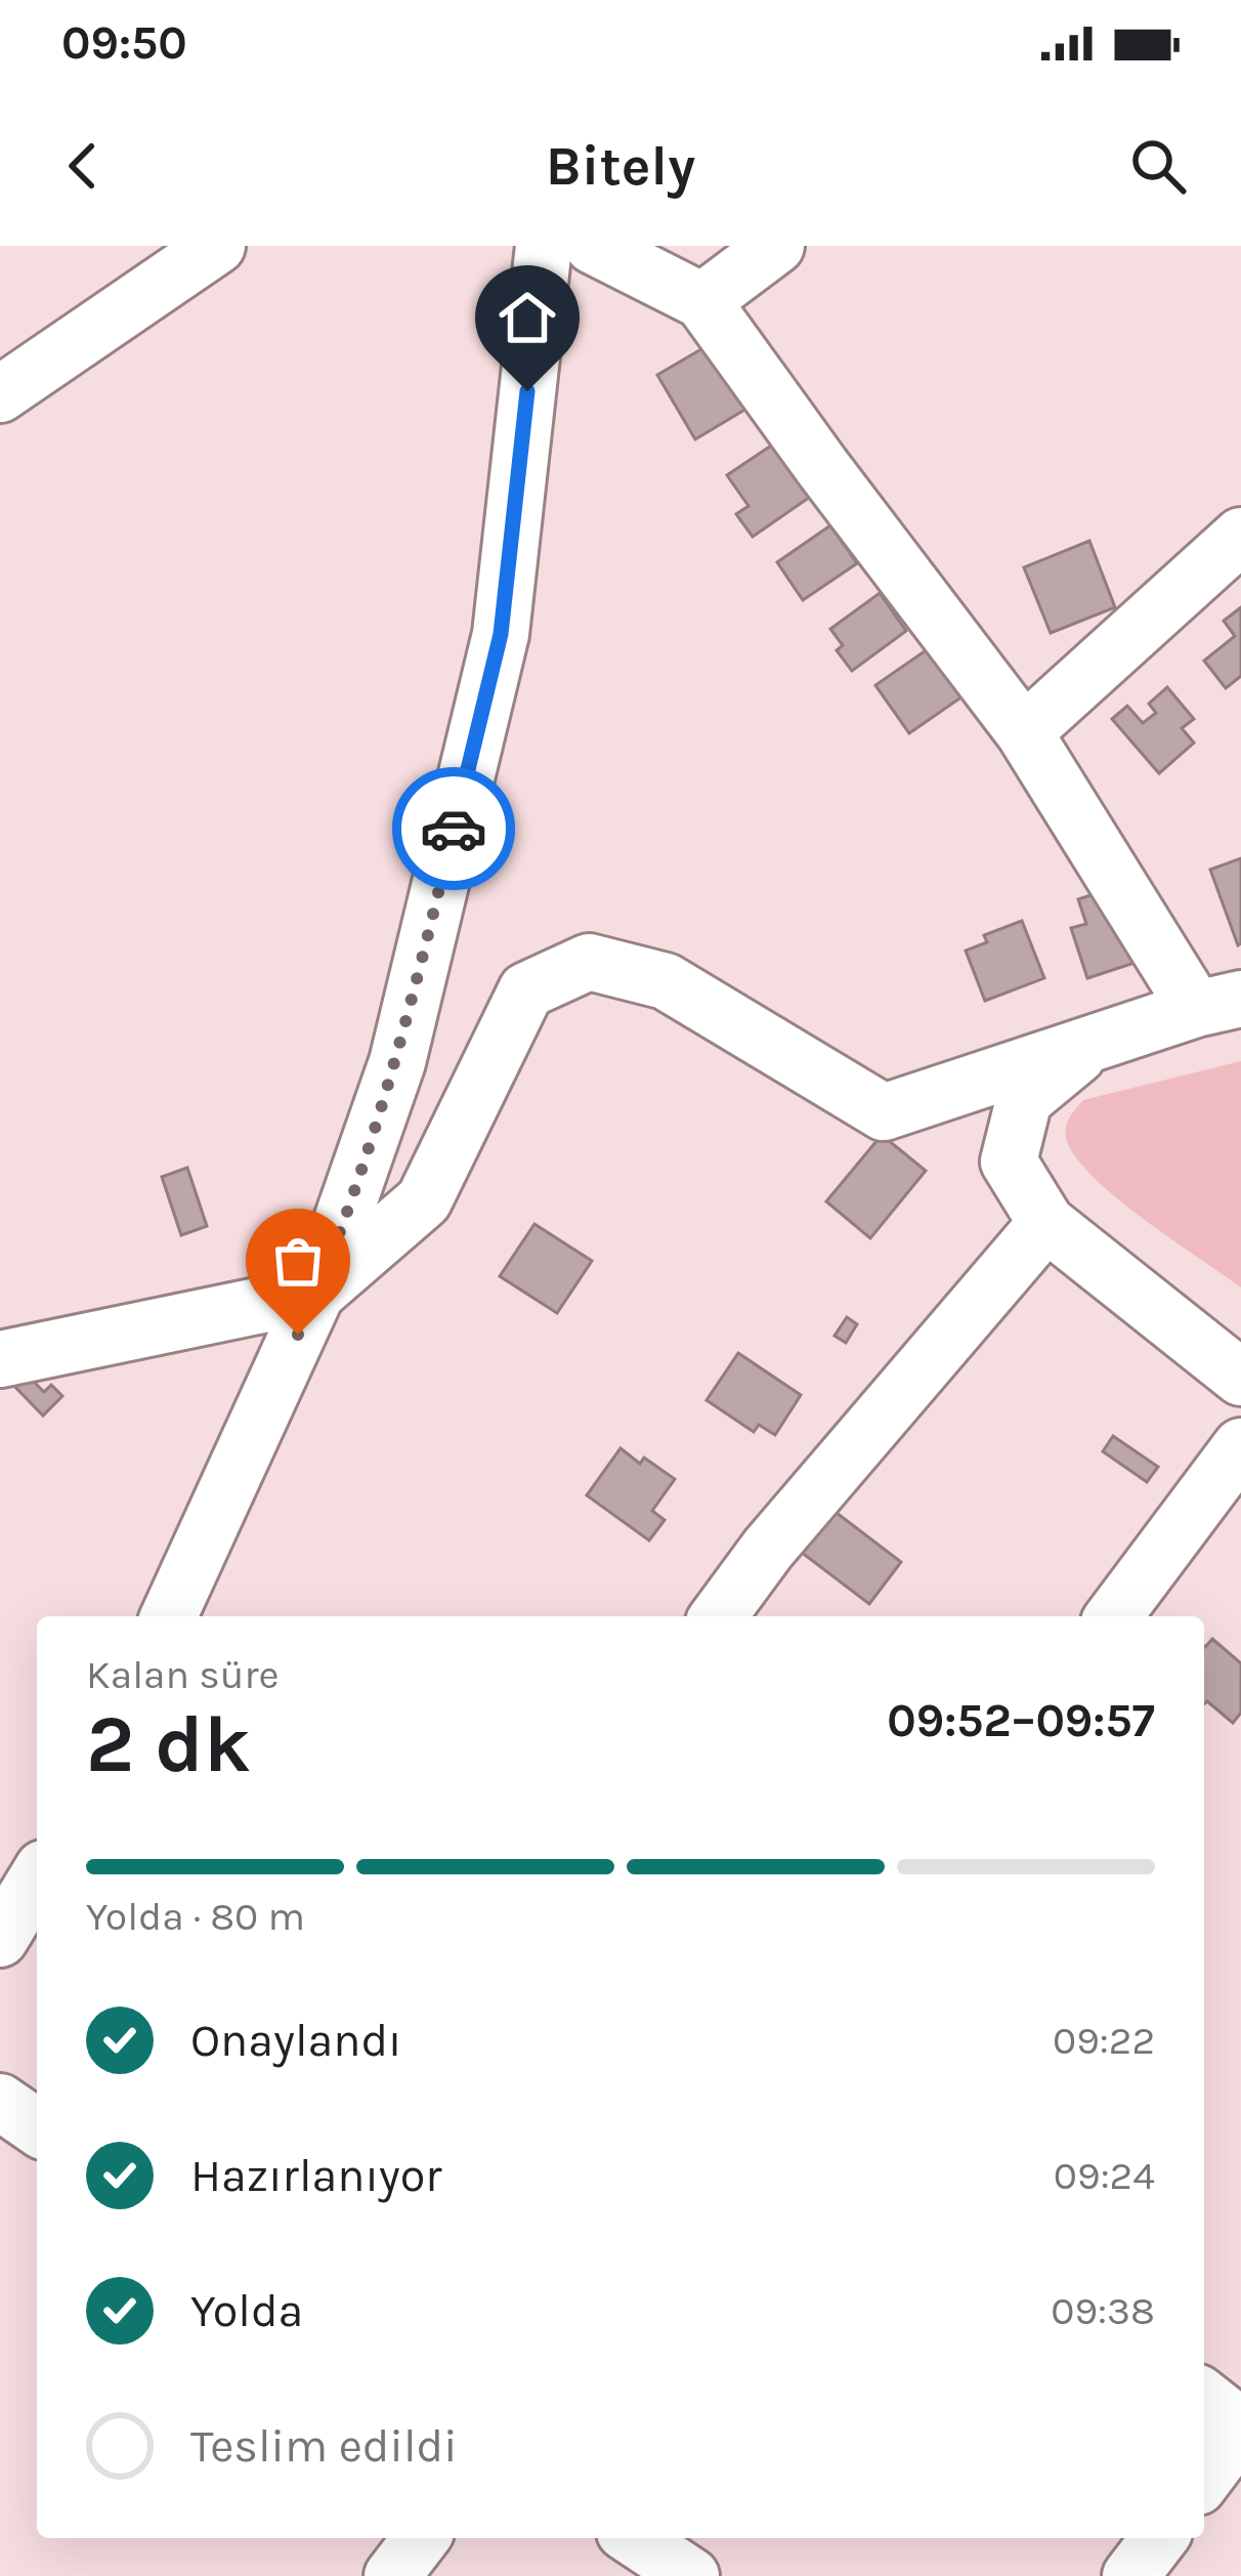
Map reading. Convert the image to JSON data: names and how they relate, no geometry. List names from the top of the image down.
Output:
{
  "page": {
    "status": "09:50",
    "header": "Bitely",
    "heading": ["2 dk", "Kalan süre", "09:52–09:57"],
    "bar": "Yolda · 80 m",
    "list": [
      ["Onaylandı", "09:22"],
      ["Hazırlanıyor", "09:24"],
      ["Yolda", "09:38"],
      "Teslim edildi"
    ]
  }
}
